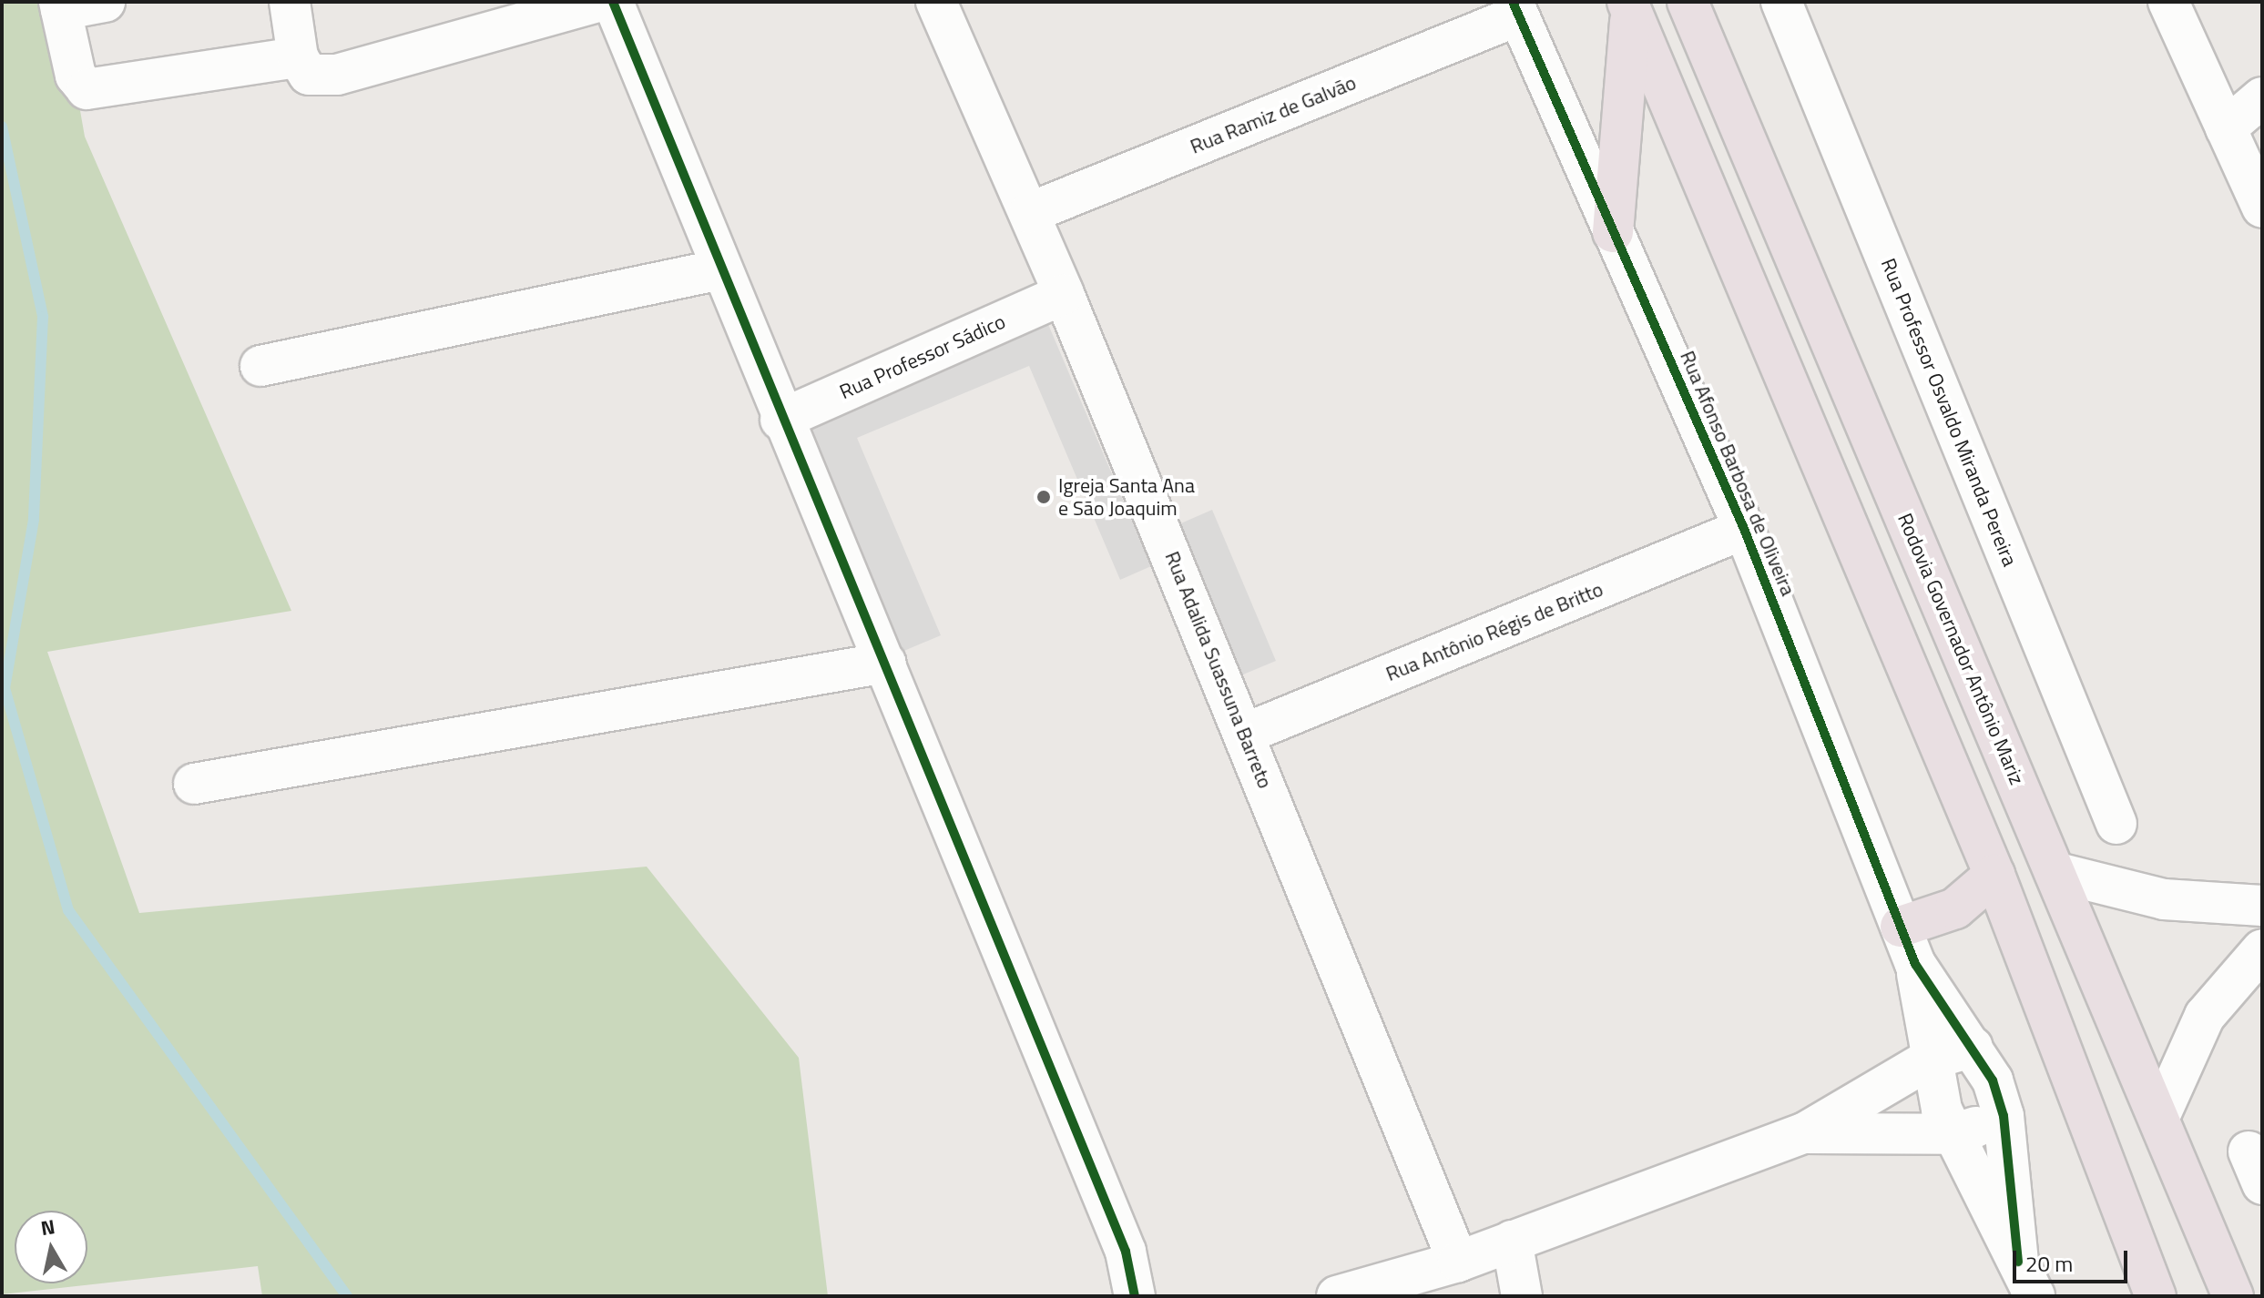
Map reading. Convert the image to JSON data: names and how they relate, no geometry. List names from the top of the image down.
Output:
{
  "streets": {
    "highway": ["Rodovia Governador Antônio Mariz"],
    "street": [
      "Rua Ramiz de Galvão",
      "Rua Professor Sádico",
      "Rua Professor Osvaldo Miranda Pereira",
      "Rua Afonso Barbosa de Oliveira",
      "Rua Antônio Régis de Britto",
      "Rua Adalida Suassuna Barreto"
    ]
  },
  "crossings": [
    ["Rua Ramiz de Galvão", "Rua Afonso Barbosa de Oliveira"],
    ["Rua Ramiz de Galvão", "Rua Adalida Suassuna Barreto"],
    ["Rua Professor Sádico", "Rua Adalida Suassuna Barreto"],
    ["Rua Afonso Barbosa de Oliveira", "Rua Antônio Régis de Britto"],
    ["Rua Antônio Régis de Britto", "Rua Adalida Suassuna Barreto"]
  ],
  "places": ["Igreja Santa Ana e São Joaquim"],
  "scale_bar": "20 m",
  "north": "top"
}
